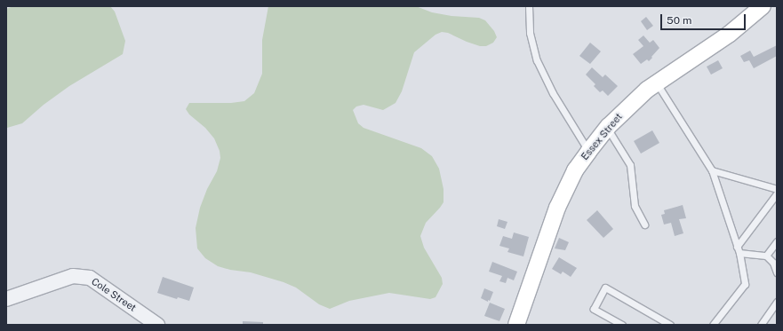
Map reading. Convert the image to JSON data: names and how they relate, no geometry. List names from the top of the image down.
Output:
{
  "streets": {
    "main road": ["Essex Street"],
    "street": ["Cole Street"]
  },
  "scale_bar": "50 m"
}
